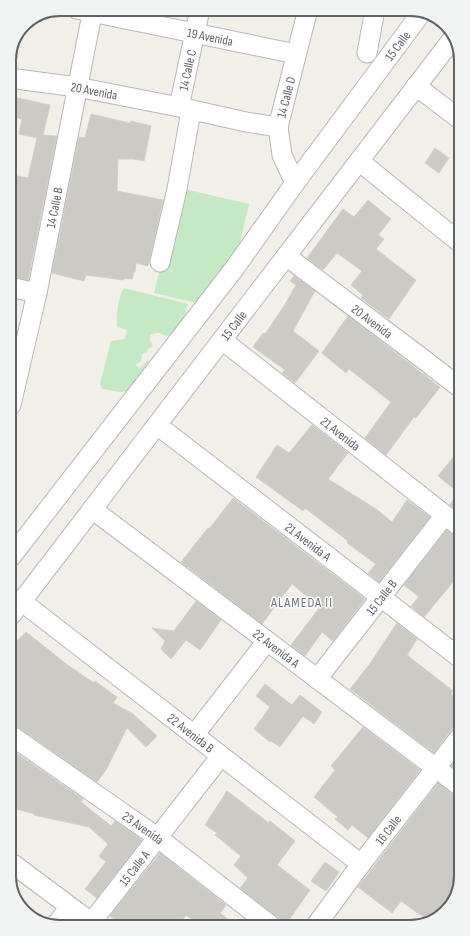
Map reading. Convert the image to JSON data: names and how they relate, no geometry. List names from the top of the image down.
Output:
{
  "streets": {
    "street": [
      "19 Avenida",
      "15 Calle",
      "14 Calle C",
      "20 Avenida",
      "14 Calle D",
      "14 Calle B",
      "21 Avenida",
      "21 Avenida A",
      "15 Calle B",
      "22 Avenida A",
      "22 Avenida B",
      "23 Avenida",
      "16 Calle",
      "15 Calle A"
    ]
  },
  "crossings": [
    ["19 Avenida", "14 Calle C"],
    ["19 Avenida", "14 Calle D"],
    ["15 Calle", "20 Avenida"],
    ["15 Calle", "14 Calle D"],
    ["15 Calle", "21 Avenida"],
    ["15 Calle", "21 Avenida A"],
    ["15 Calle", "22 Avenida A"],
    ["15 Calle", "22 Avenida B"],
    ["14 Calle C", "20 Avenida"],
    ["20 Avenida", "14 Calle D"],
    ["20 Avenida", "14 Calle B"],
    ["21 Avenida", "15 Calle B"],
    ["21 Avenida A", "15 Calle B"],
    ["15 Calle B", "22 Avenida A"],
    ["22 Avenida A", "16 Calle"],
    ["22 Avenida B", "16 Calle"],
    ["22 Avenida B", "15 Calle A"],
    ["23 Avenida", "15 Calle A"]
  ],
  "districts": ["ALAMEDA II"]
}
